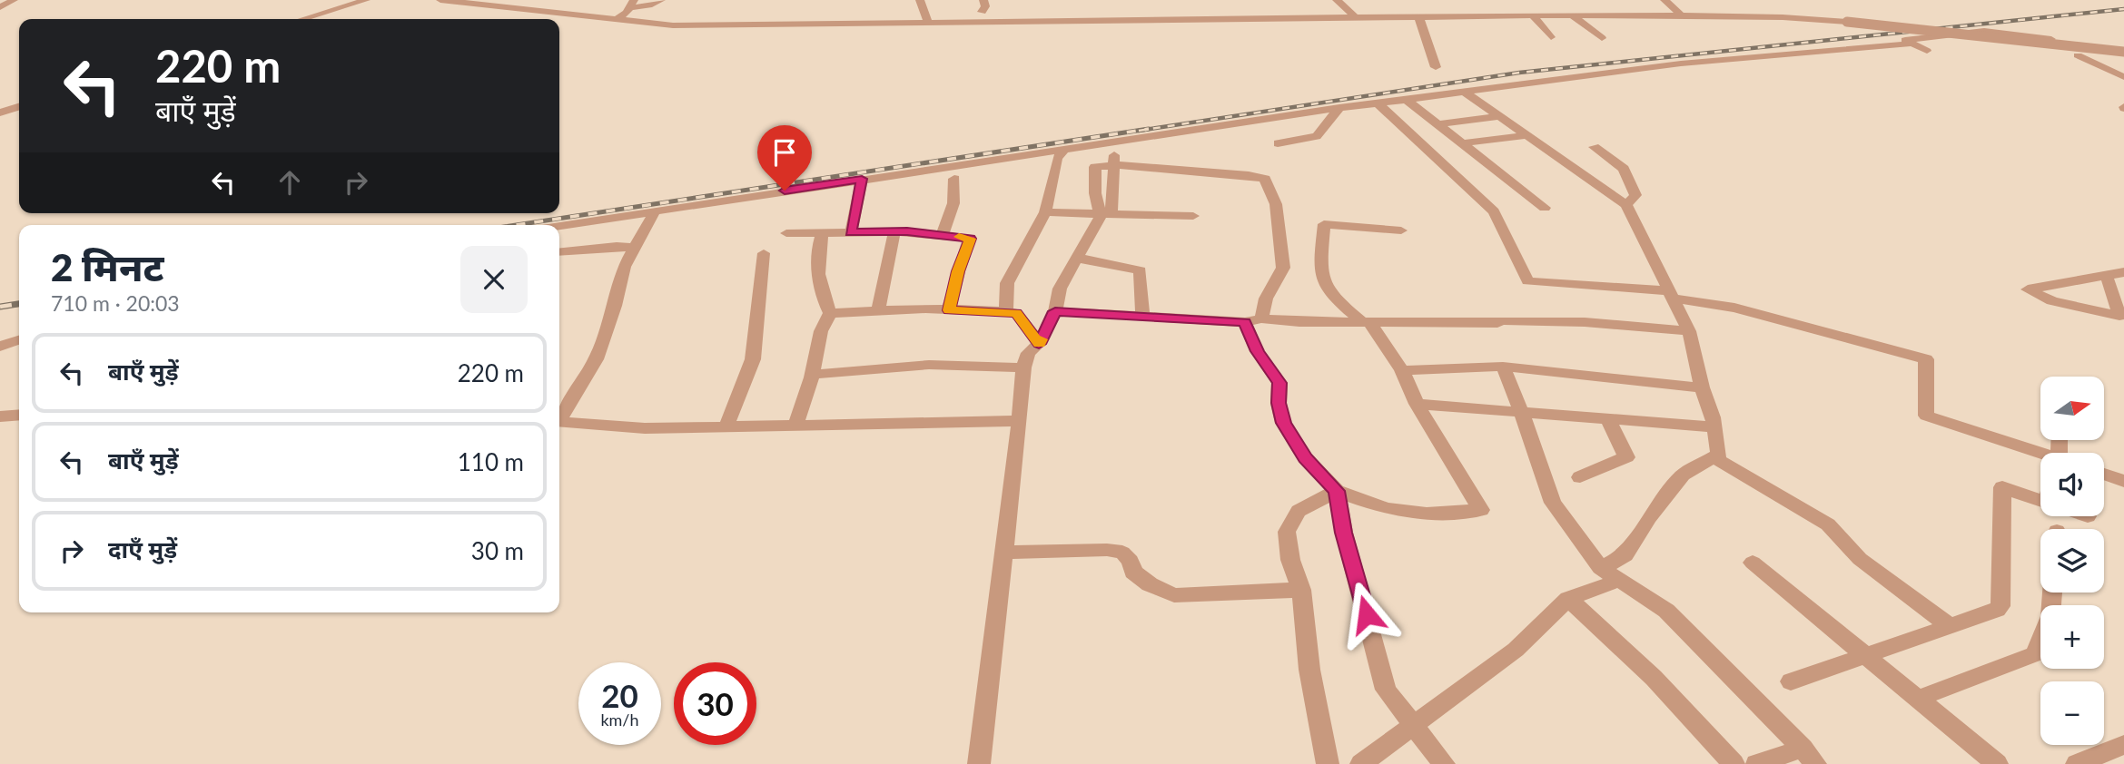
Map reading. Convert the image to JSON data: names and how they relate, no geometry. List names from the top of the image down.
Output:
{
  "north": "right",
  "page": {
    "turn": ["220 m", "बाएँ मुड़ें"],
    "heading": ["2 मिनट", "710 m · 20:03"],
    "list": [
      {
        "name": "बाएँ मुड़ें",
        "value": "220 m"
      },
      {
        "name": "बाएँ मुड़ें",
        "value": "110 m"
      },
      {
        "name": "दाएँ मुड़ें",
        "value": "30 m"
      }
    ],
    "map_buttons": ["+", "−"],
    "speed": "20 km/h",
    "limit": "30"
  }
}
